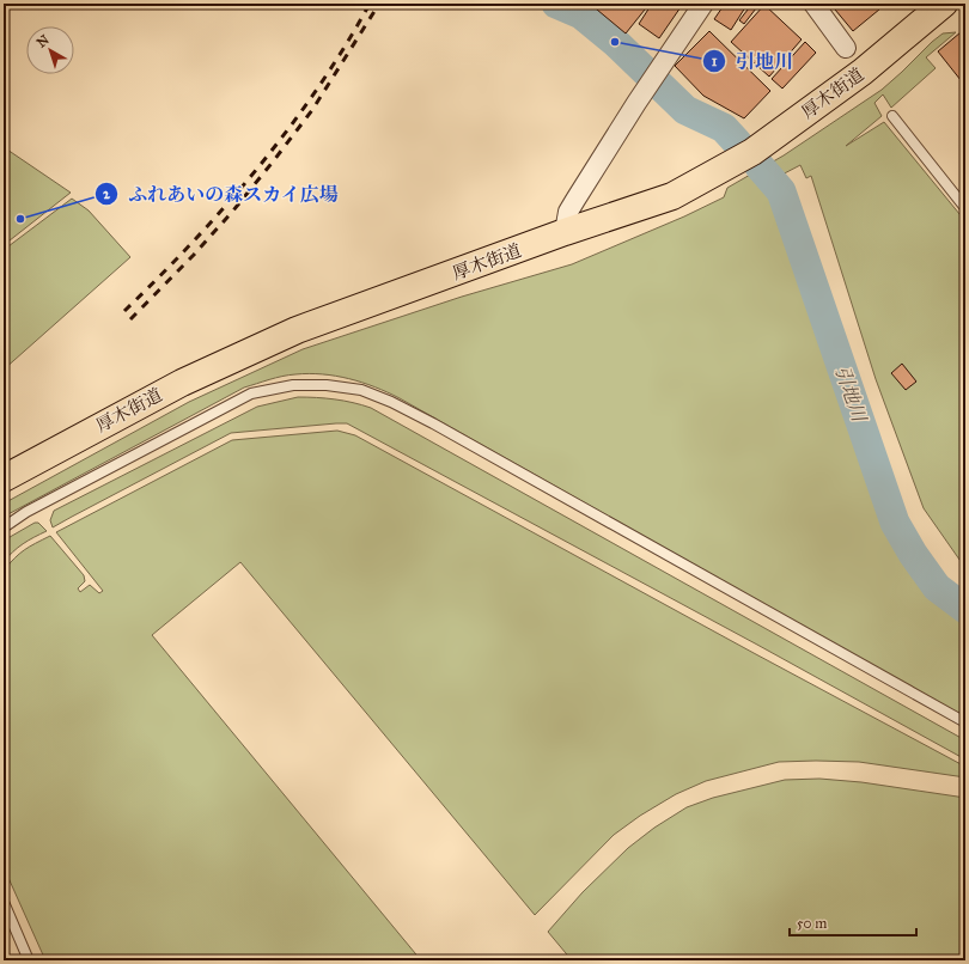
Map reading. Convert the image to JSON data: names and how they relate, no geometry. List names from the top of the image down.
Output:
{
  "streets": {
    "main road": ["厚木街道"]
  },
  "water": ["引地川"],
  "places": ["引地川", "ふれあいの森スカイ広場"],
  "scale_bar": "50 m",
  "north": "top left"
}
